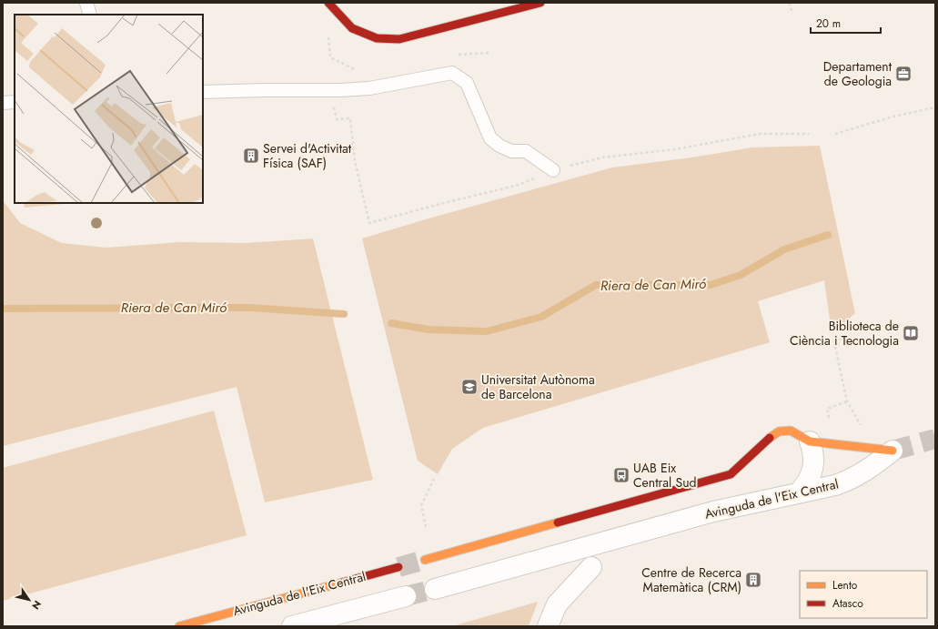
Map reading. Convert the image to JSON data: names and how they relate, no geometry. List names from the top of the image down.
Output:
{
  "streets": {
    "street": ["Avinguda de l'Eix Central"]
  },
  "water": ["Riera de Can Miró"],
  "places": {
    "office": ["Departament de Geologia"],
    "building": ["Servei d'Activitat Física (SAF)", "Centre de Recerca Matemàtica (CRM)"],
    "library": ["Biblioteca de Ciència i Tecnologia"],
    "school or university": ["Universitat Autònoma de Barcelona"],
    "bus stop": ["UAB Eix Central Sud"]
  },
  "legend": ["Lento", "Atasco"],
  "scale_bar": "20 m",
  "north": "bottom right"
}
